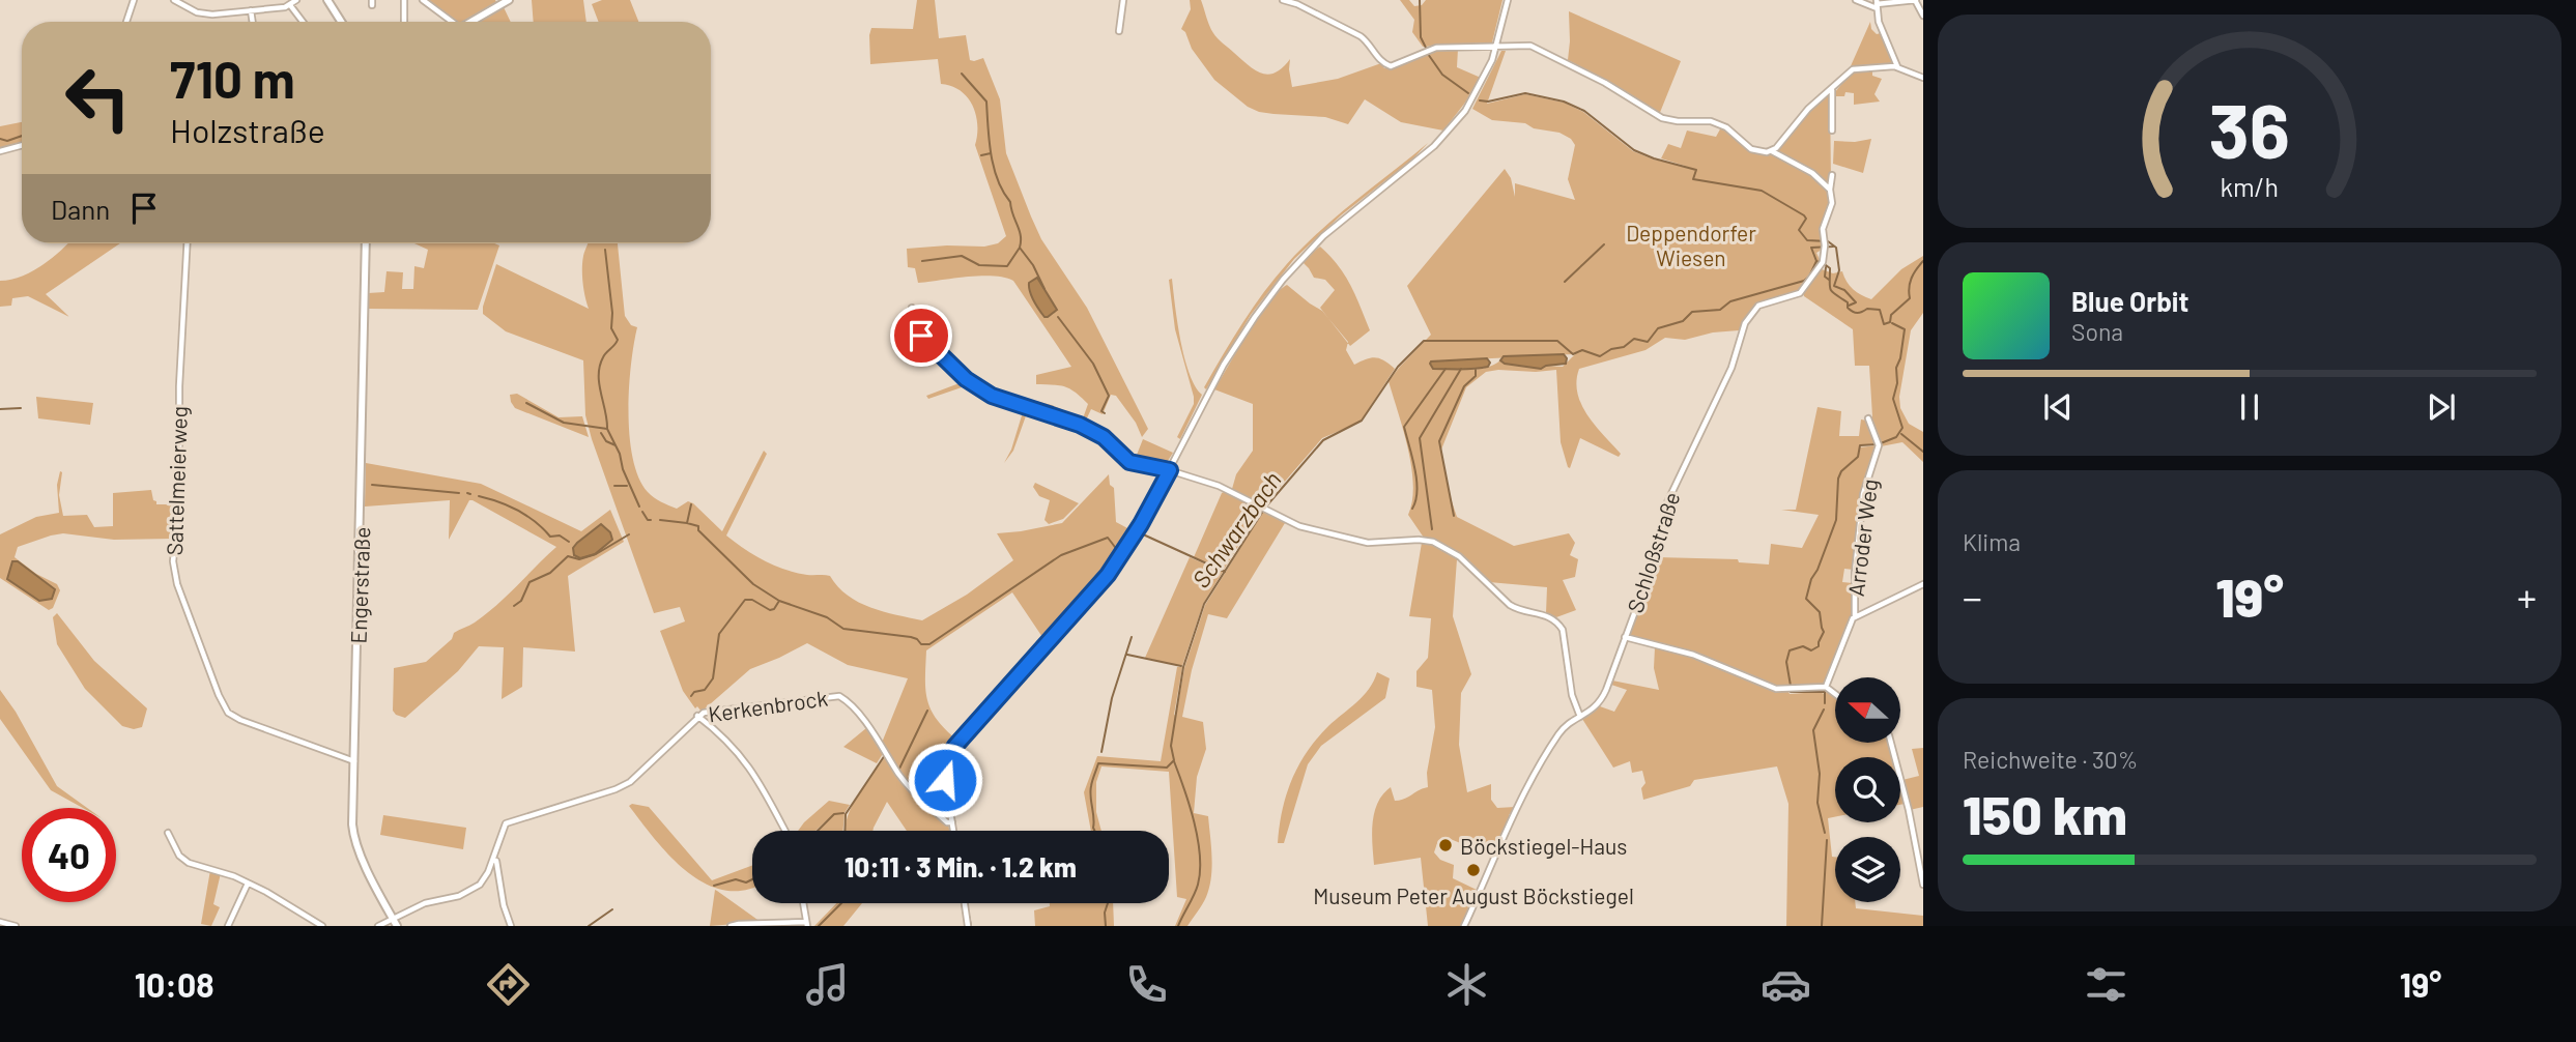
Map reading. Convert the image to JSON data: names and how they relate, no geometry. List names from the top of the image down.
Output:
{
  "streets": {
    "main road": ["Engerstraße"],
    "street": [
      "Sattelmeierweg",
      "Arroder Weg",
      "Schloßstraße",
      "Kerkenbrock"
    ]
  },
  "crossings": [
    ["Sattelmeierweg", "Engerstraße"],
    ["Engerstraße", "Kerkenbrock"]
  ],
  "water": ["Schwarzbach"],
  "parks": ["Deppendorfer Wiesen"],
  "places": ["Böckstiegel-Haus", "Museum Peter August Böckstiegel"],
  "north": "left",
  "page": {
    "turn": ["710 m", "Holzstraße"],
    "then": "Dann",
    "song": ["Blue Orbit", "Sona"],
    "tile": [
      "Klima",
      ["Reichweite · 30%", "150 km"]
    ],
    "heat": ["−", "19°", "+"],
    "limit": "40",
    "trip": "10:11 · 3 Min. · 1.2 km",
    "tabs": ["10:08", "19°"],
    "gauge": ["36", "km/h"]
  }
}
